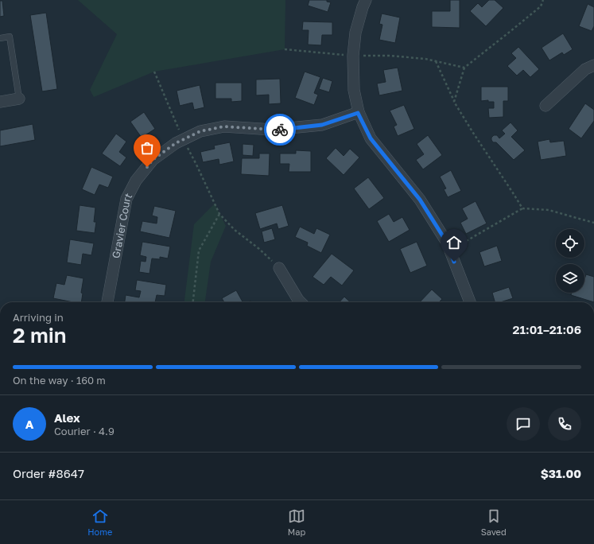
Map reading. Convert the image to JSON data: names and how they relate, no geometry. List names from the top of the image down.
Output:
{
  "streets": {
    "street": ["Gravier Court"]
  },
  "page": {
    "heading": ["2 min", "Arriving in", "21:01–21:06"],
    "panel": [
      "Alex",
      "Courier · 4.9",
      "Order #8647",
      "$31.00"
    ],
    "bar": "On the way · 160 m",
    "round": "A",
    "tabs": ["Home", "Map", "Saved"]
  }
}
